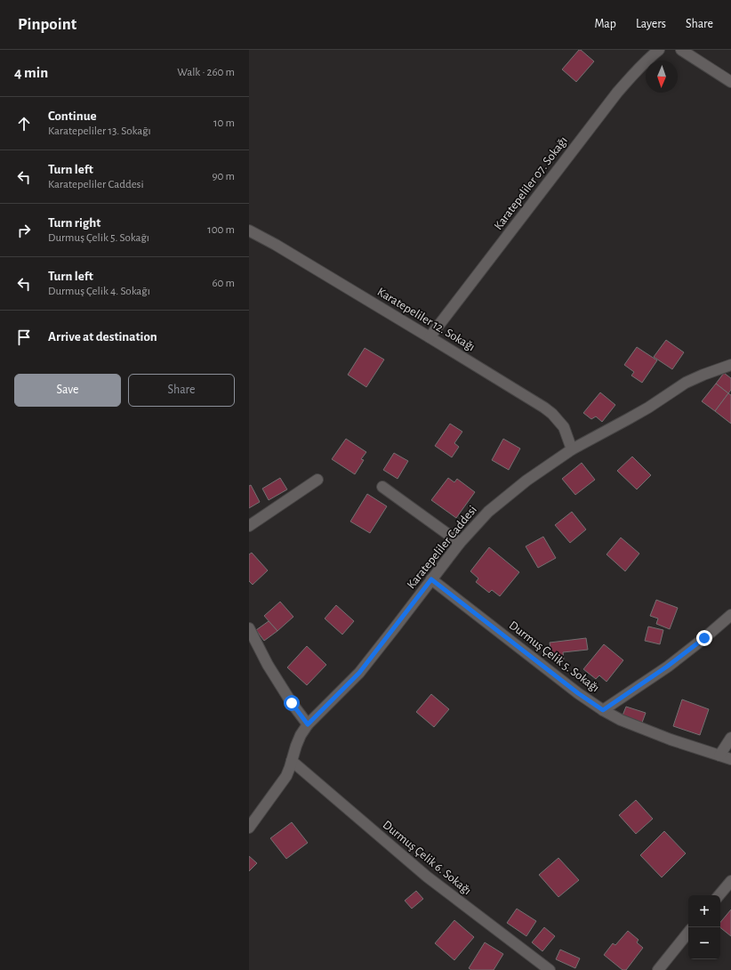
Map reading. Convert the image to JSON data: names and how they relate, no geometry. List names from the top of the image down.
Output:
{
  "streets": {
    "street": [
      "Karatepeliler 07. Sokağı",
      "Karatepeliler 12. Sokağı",
      "Karatepeliler Caddesi",
      "Durmuş Çelik 5. Sokağı",
      "Durmuş Çelik 6. Sokağı"
    ]
  },
  "crossings": [
    ["Karatepeliler 07. Sokağı", "Karatepeliler 12. Sokağı"],
    ["Karatepeliler 12. Sokağı", "Karatepeliler Caddesi"],
    ["Karatepeliler Caddesi", "Durmuş Çelik 5. Sokağı"],
    ["Karatepeliler Caddesi", "Durmuş Çelik 6. Sokağı"]
  ],
  "north": "bottom",
  "page": {
    "header": "Pinpoint",
    "nav": ["Map", "Layers", "Share"],
    "heading": ["4 min", "Walk · 260 m"],
    "list": [
      ["Continue", "Karatepeliler 13. Sokağı", "10 m"],
      ["Turn left", "Karatepeliler Caddesi", "90 m"],
      ["Turn right", "Durmuş Çelik 5. Sokağı", "100 m"],
      ["Turn left", "Durmuş Çelik 4. Sokağı", "60 m"],
      "Arrive at destination"
    ],
    "buttons": ["Save", "Share"],
    "map_buttons": ["+", "−"]
  }
}
